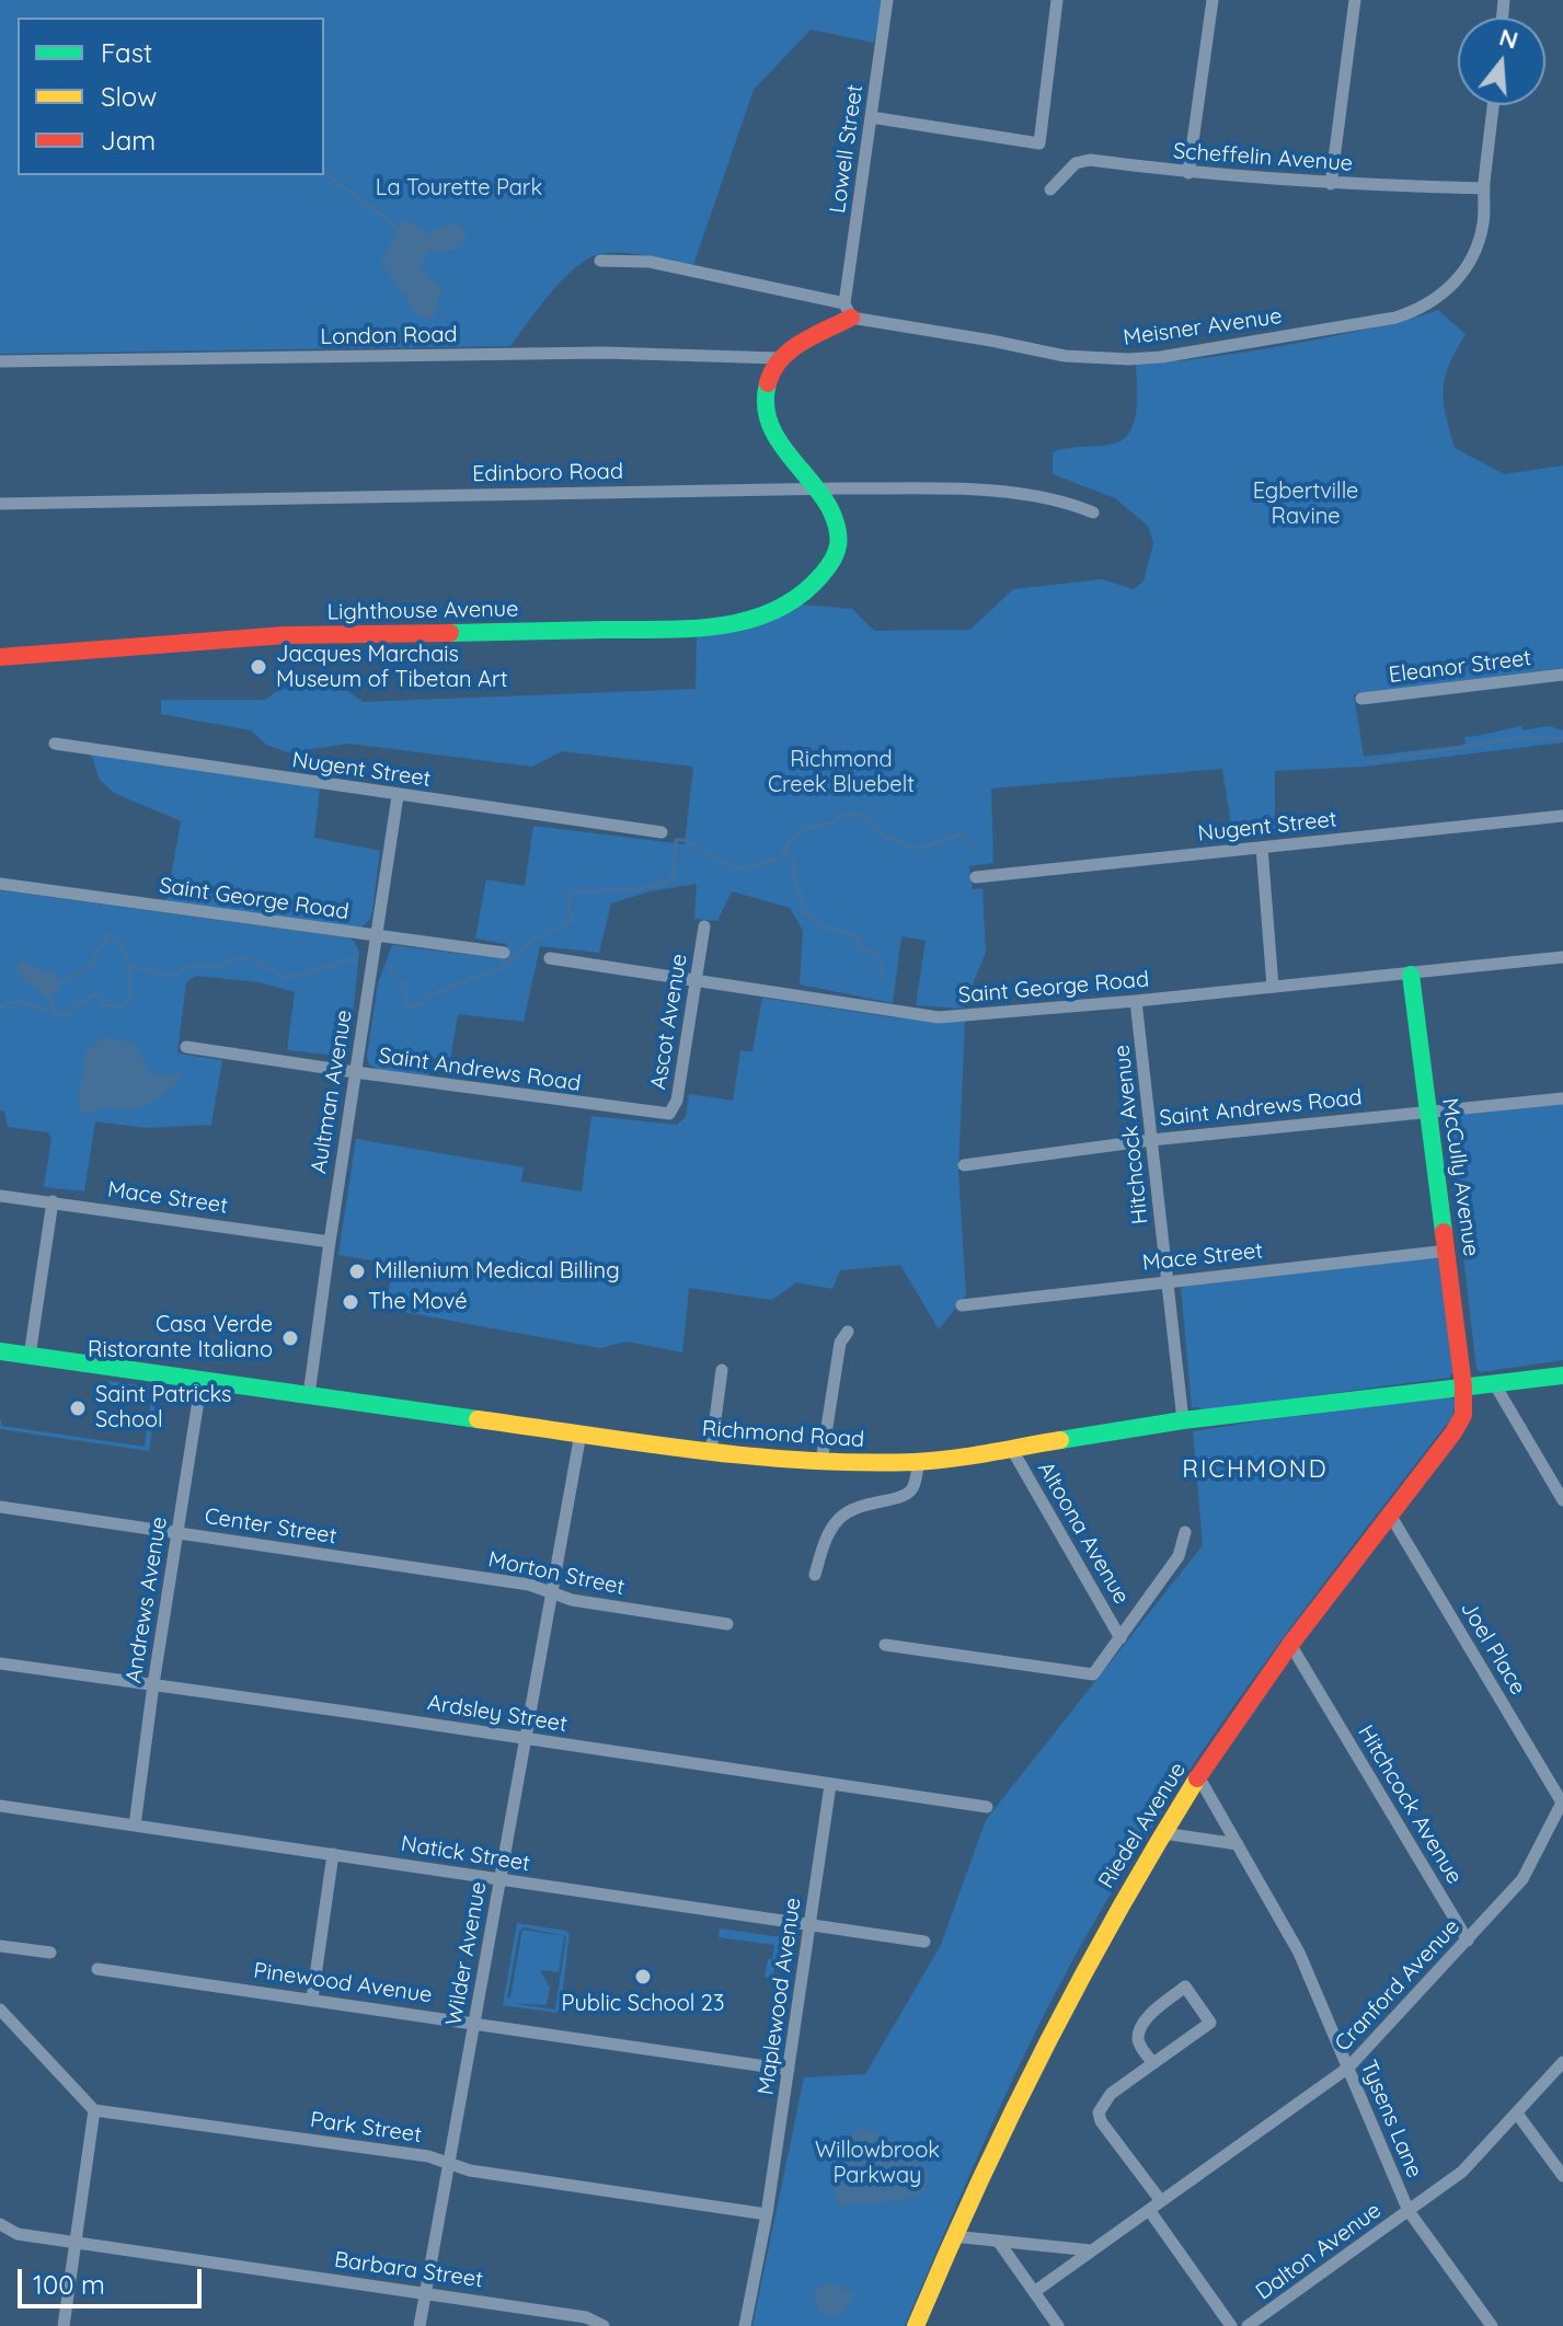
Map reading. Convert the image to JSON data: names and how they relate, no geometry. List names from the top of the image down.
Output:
{
  "streets": {
    "street": [
      "Lowell Street",
      "Scheffelin Avenue",
      "Meisner Avenue",
      "London Road",
      "Edinboro Road",
      "Lighthouse Avenue",
      "Eleanor Street",
      "Nugent Street",
      "Saint George Road",
      "Ascot Avenue",
      "Saint Andrews Road",
      "Aultman Avenue",
      "Hitchcock Avenue",
      "McCully Avenue",
      "Mace Street",
      "Richmond Road",
      "Center Street",
      "Altoona Avenue",
      "Morton Street",
      "Andrews Avenue",
      "Joel Place",
      "Ardsley Street",
      "Riedel Avenue",
      "Natick Street",
      "Wilder Avenue",
      "Pinewood Avenue",
      "Cranford Avenue",
      "Maplewood Avenue",
      "Tysens Lane",
      "Park Street",
      "Dalton Avenue",
      "Barbara Street"
    ]
  },
  "crossings": [
    ["Lowell Street", "Meisner Avenue"],
    ["Scheffelin Avenue", "Meisner Avenue"],
    ["Edinboro Road", "Lighthouse Avenue"],
    ["Nugent Street", "Aultman Avenue"],
    ["Saint George Road", "Ascot Avenue"],
    ["Saint George Road", "Aultman Avenue"],
    ["Saint George Road", "Hitchcock Avenue"],
    ["Saint George Road", "McCully Avenue"],
    ["Ascot Avenue", "Saint Andrews Road"],
    ["Saint Andrews Road", "Aultman Avenue"],
    ["Saint Andrews Road", "Hitchcock Avenue"],
    ["Saint Andrews Road", "McCully Avenue"],
    ["Aultman Avenue", "Mace Street"],
    ["Aultman Avenue", "Richmond Road"],
    ["Hitchcock Avenue", "Mace Street"],
    ["Hitchcock Avenue", "Richmond Road"],
    ["Hitchcock Avenue", "Riedel Avenue"],
    ["Hitchcock Avenue", "Cranford Avenue"],
    ["McCully Avenue", "Mace Street"],
    ["McCully Avenue", "Richmond Road"],
    ["McCully Avenue", "Riedel Avenue"],
    ["Richmond Road", "Altoona Avenue"],
    ["Richmond Road", "Andrews Avenue"],
    ["Richmond Road", "Riedel Avenue"],
    ["Richmond Road", "Wilder Avenue"],
    ["Center Street", "Morton Street"],
    ["Center Street", "Andrews Avenue"],
    ["Morton Street", "Wilder Avenue"],
    ["Andrews Avenue", "Ardsley Street"],
    ["Andrews Avenue", "Natick Street"],
    ["Joel Place", "Riedel Avenue"],
    ["Joel Place", "Cranford Avenue"],
    ["Ardsley Street", "Wilder Avenue"],
    ["Ardsley Street", "Maplewood Avenue"],
    ["Riedel Avenue", "Tysens Lane"],
    ["Natick Street", "Wilder Avenue"],
    ["Natick Street", "Maplewood Avenue"],
    ["Wilder Avenue", "Pinewood Avenue"],
    ["Wilder Avenue", "Park Street"],
    ["Wilder Avenue", "Barbara Street"],
    ["Pinewood Avenue", "Maplewood Avenue"],
    ["Cranford Avenue", "Tysens Lane"],
    ["Maplewood Avenue", "Park Street"],
    ["Tysens Lane", "Dalton Avenue"]
  ],
  "districts": ["RICHMOND"],
  "parks": [
    "La Tourette Park",
    "Egbertville Ravine",
    "Richmond Creek Bluebelt",
    "Willowbrook Parkway"
  ],
  "places": [
    "Jacques Marchais Museum of Tibetan Art",
    "Millenium Medical Billing",
    "The Mové",
    "Casa Verde Ristorante Italiano",
    "Saint Patricks School",
    "Public School 23"
  ],
  "legend": ["Fast", "Slow", "Jam"],
  "scale_bar": "100 m",
  "north": "top"
}
